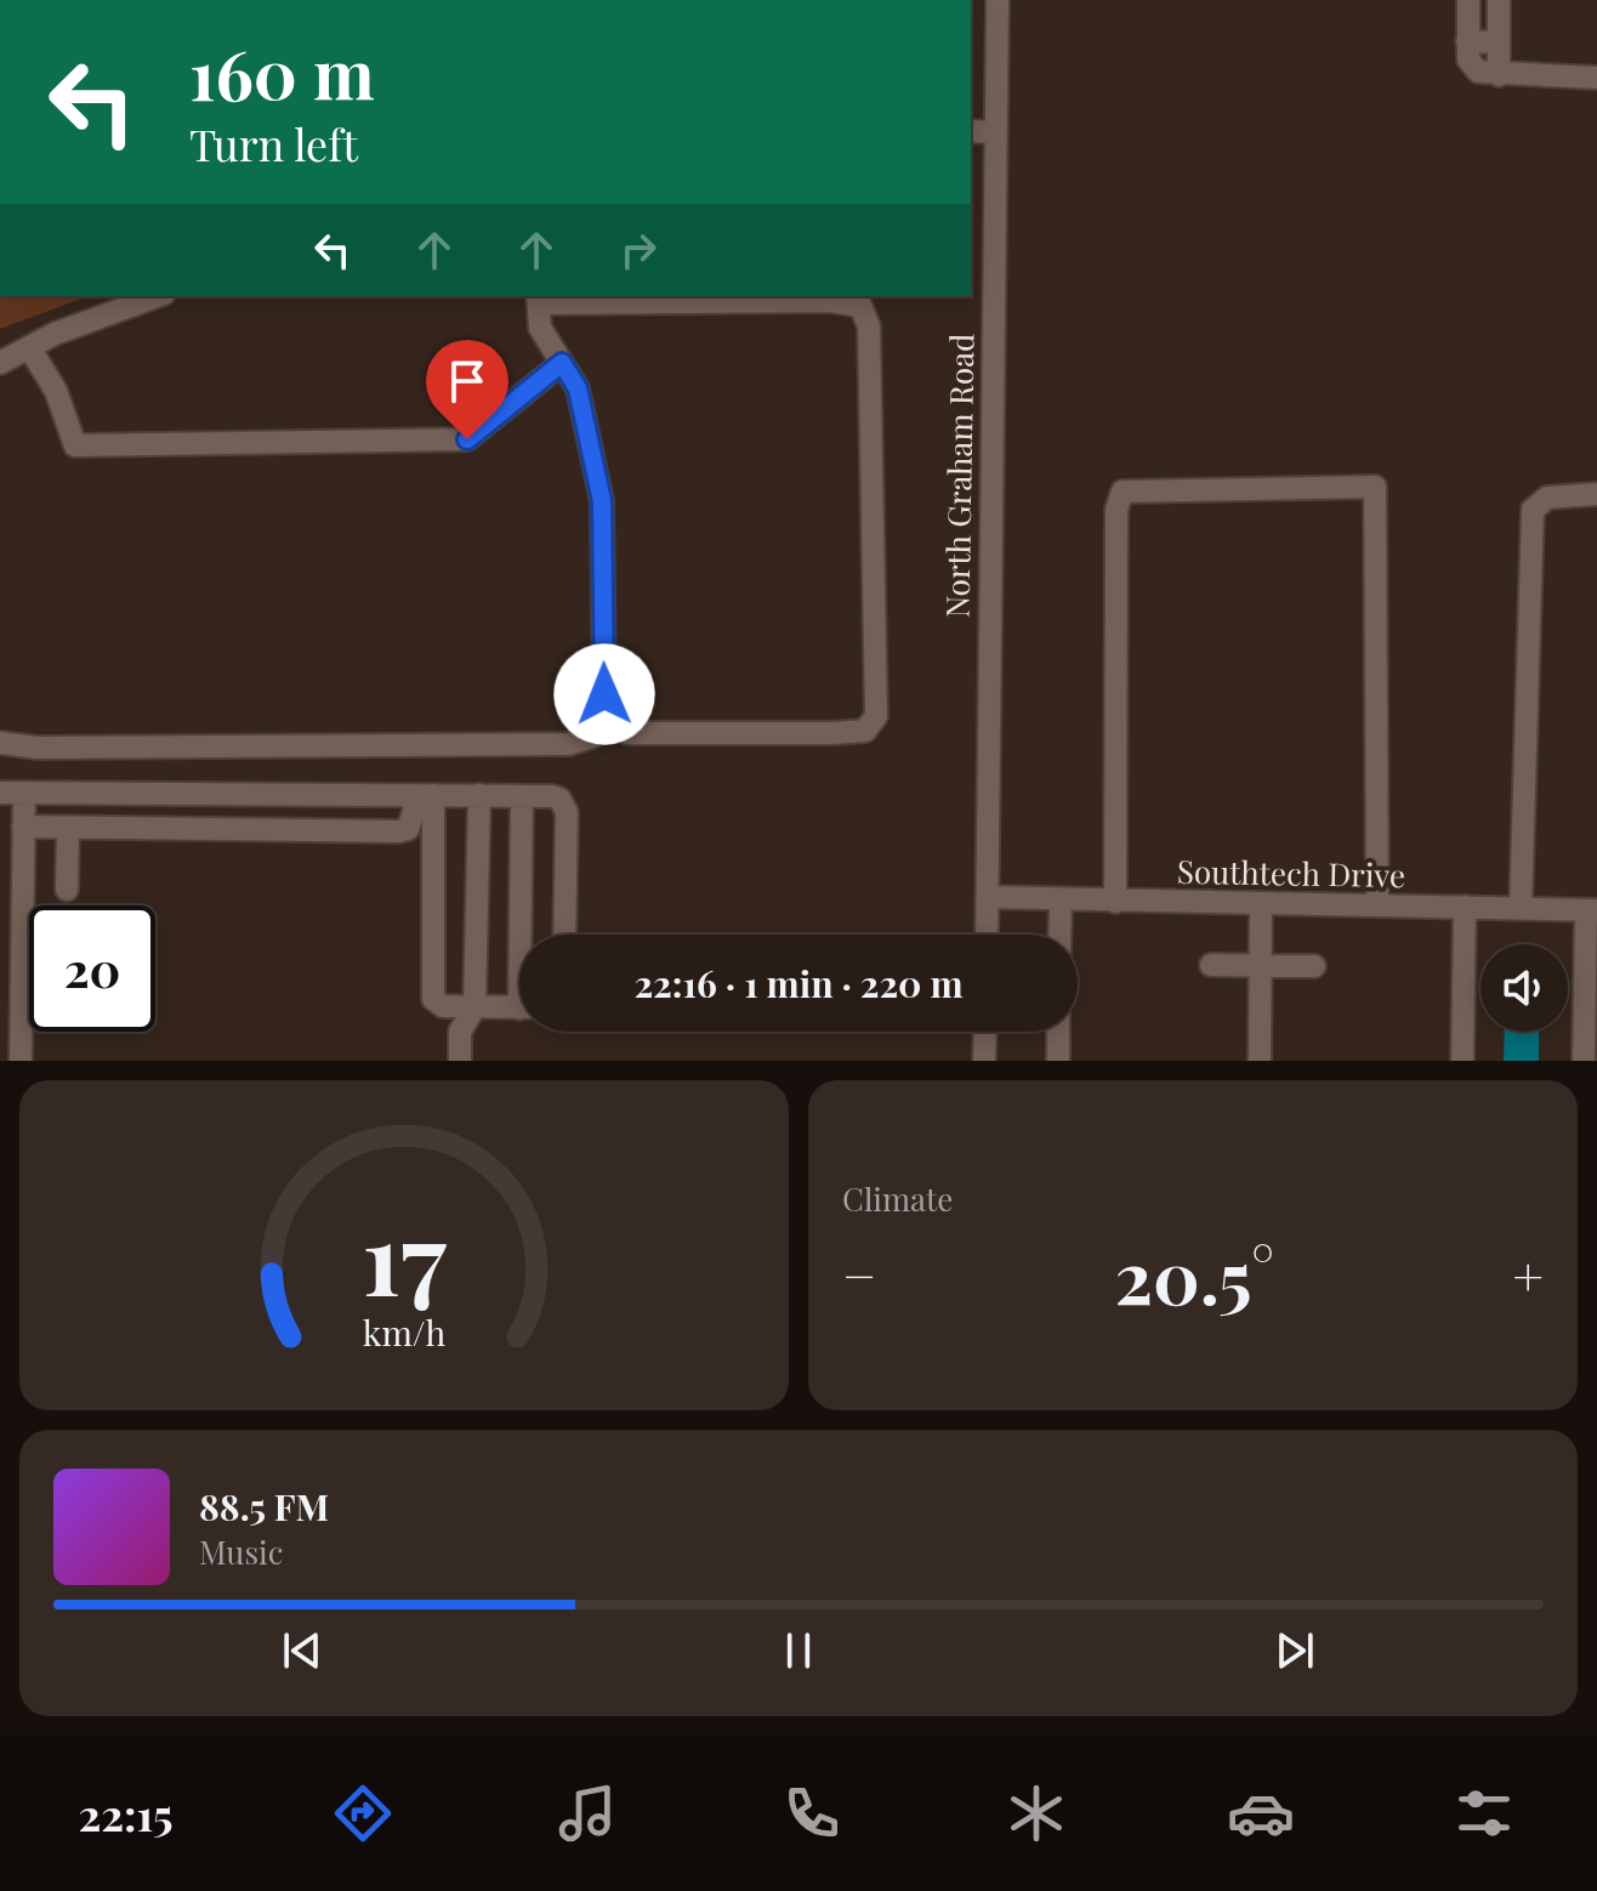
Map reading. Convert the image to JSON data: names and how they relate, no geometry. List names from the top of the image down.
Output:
{
  "streets": {
    "street": ["North Graham Road", "Southtech Drive"]
  },
  "crossings": [
    ["North Graham Road", "Southtech Drive"]
  ],
  "page": {
    "turn": ["160 m", "Turn left"],
    "limit": "20",
    "trip": "22:16 · 1 min · 220 m",
    "tile": "Climate",
    "heat": ["−", "20.5°", "+"],
    "song": ["88.5 FM", "Music"],
    "tabs": "22:15",
    "gauge": ["17", "km/h"]
  }
}
